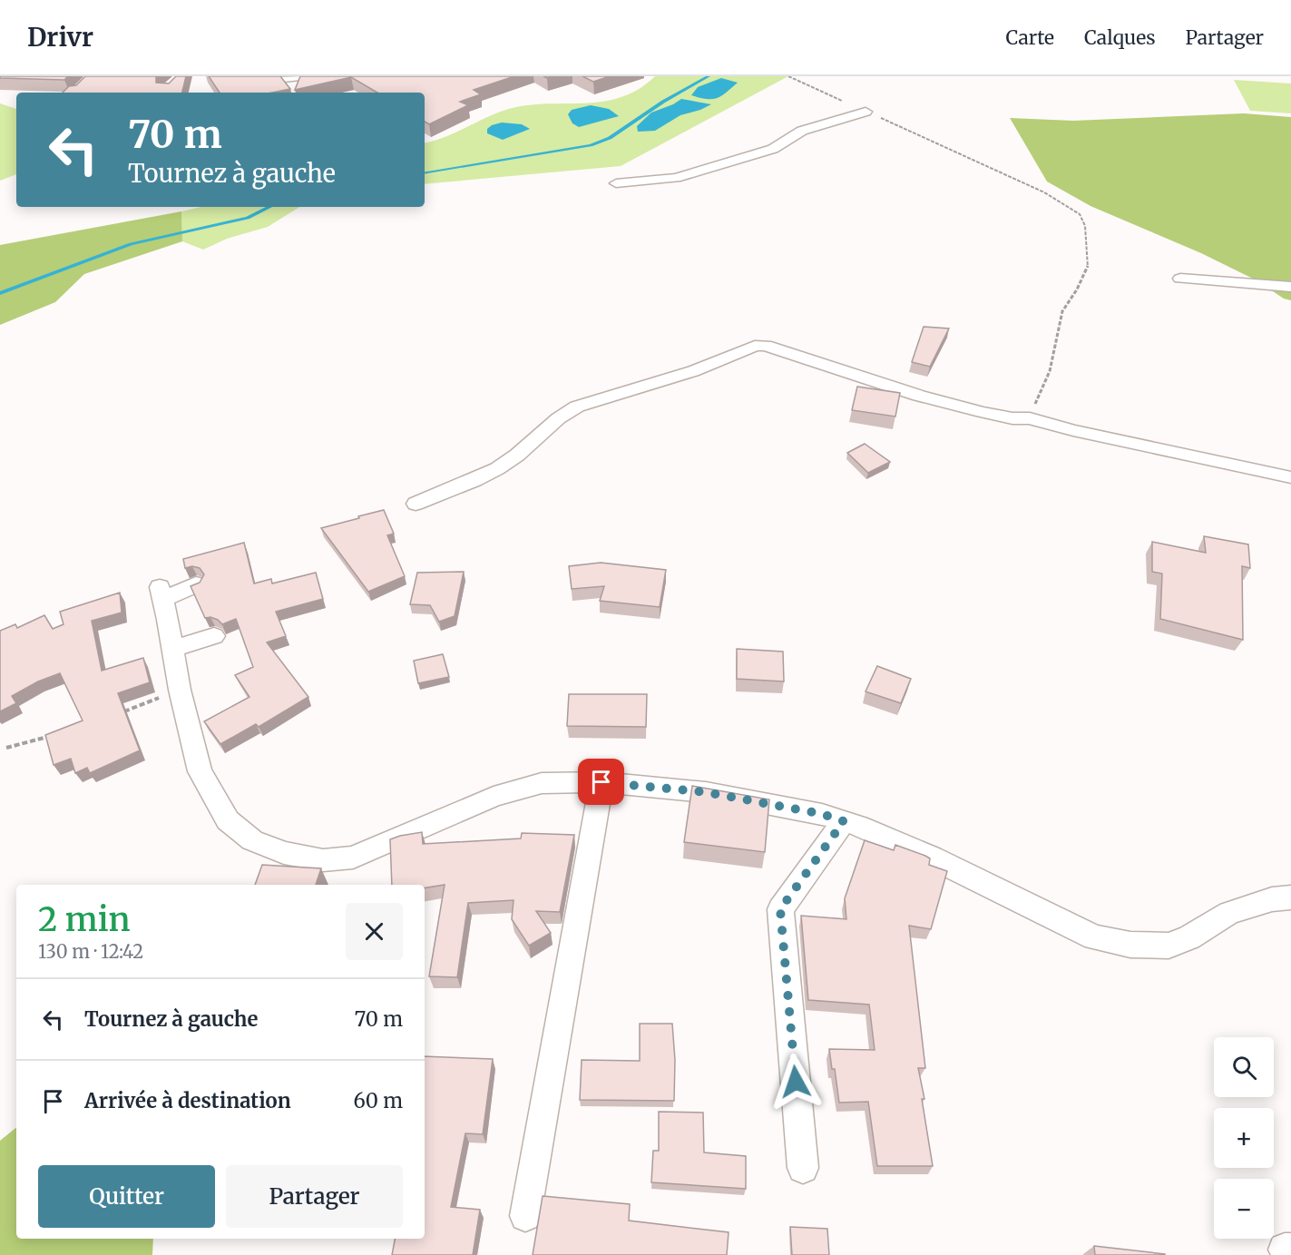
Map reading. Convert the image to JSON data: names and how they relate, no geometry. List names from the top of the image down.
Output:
{
  "page": {
    "header": "Drivr",
    "nav": ["Carte", "Calques", "Partager"],
    "turn": ["70 m", "Tournez à gauche"],
    "heading": ["2 min", "130 m · 12:42"],
    "list": [
      {
        "name": "Tournez à gauche",
        "value": "70 m"
      },
      {
        "name": "Arrivée à destination",
        "value": "60 m"
      }
    ],
    "map_buttons": ["+", "−"],
    "buttons": ["Quitter", "Partager"]
  }
}
